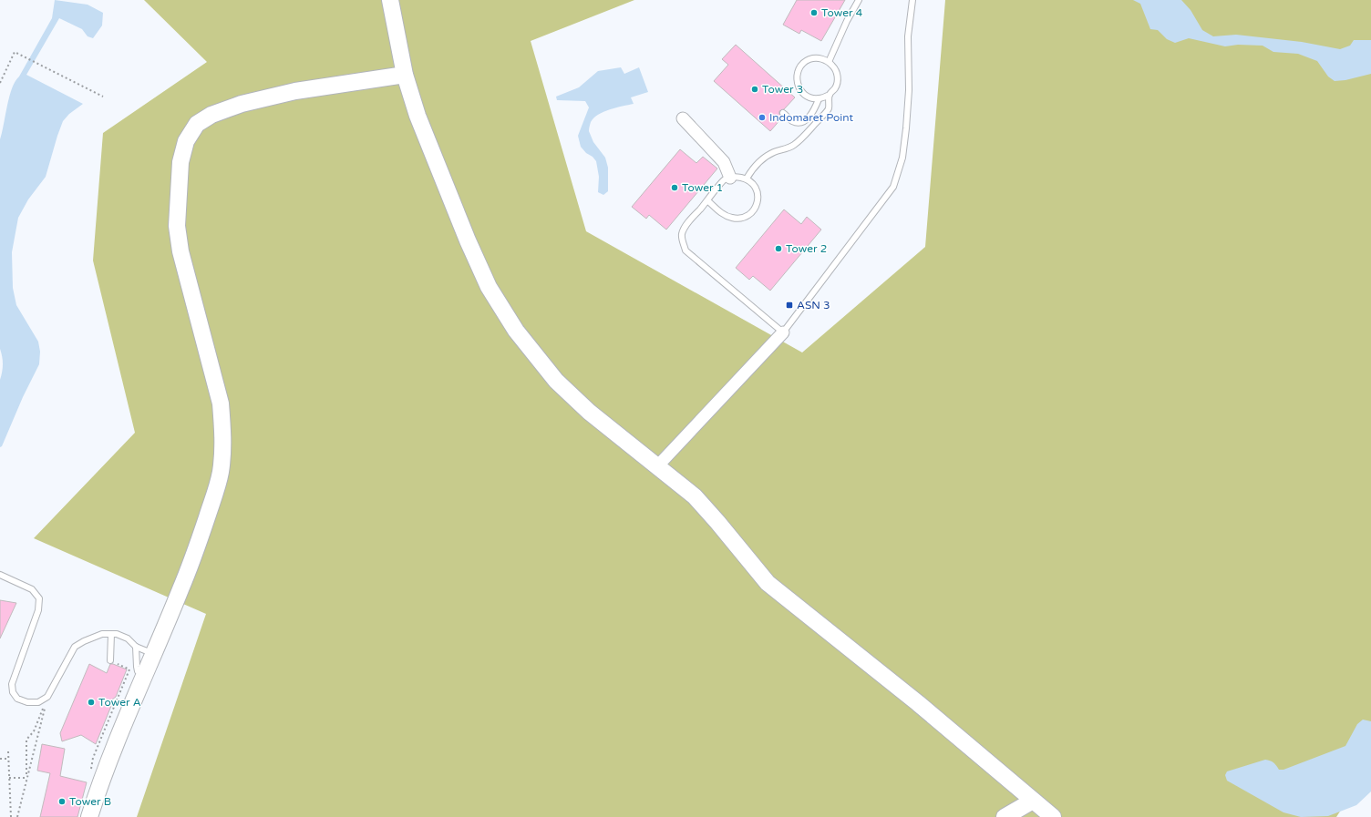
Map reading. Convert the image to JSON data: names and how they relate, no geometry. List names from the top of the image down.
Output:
{
  "places": {
    "other": [
      "Tower 4",
      "Tower 3",
      "Indomaret Point",
      "Tower 1",
      "Tower 2",
      "Tower A",
      "Tower B"
    ],
    "transit": ["ASN 3"]
  }
}
